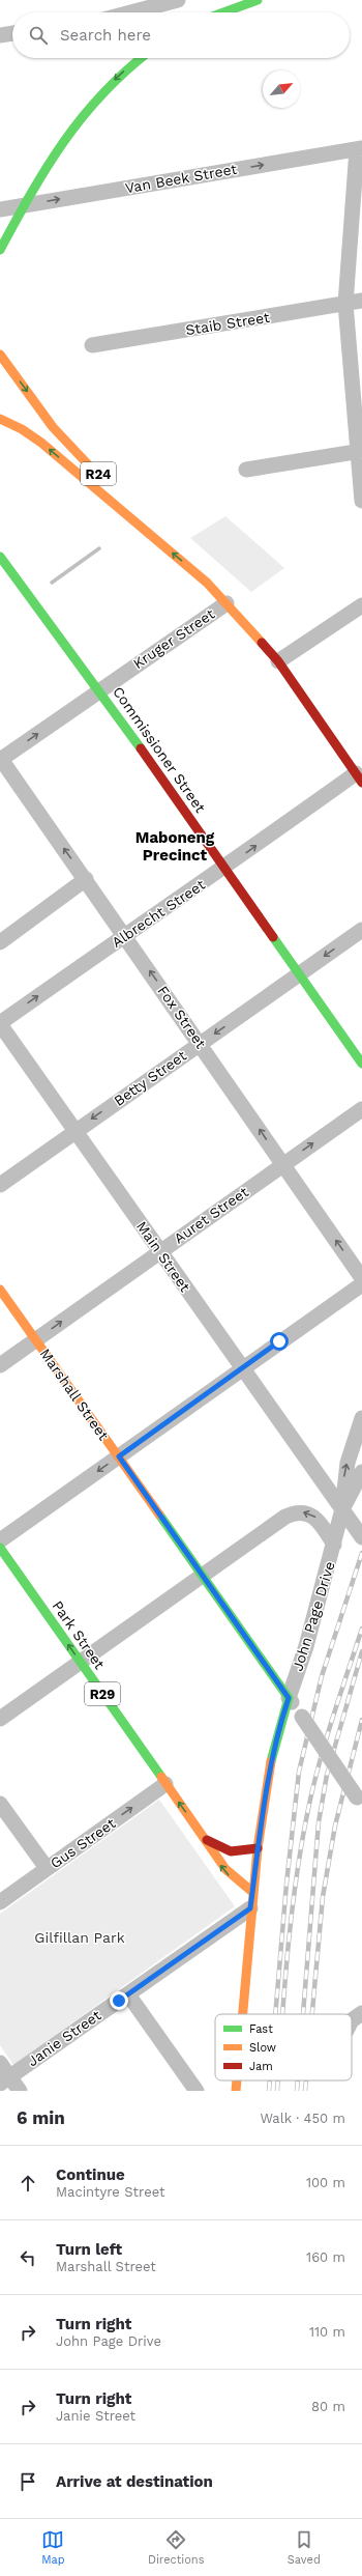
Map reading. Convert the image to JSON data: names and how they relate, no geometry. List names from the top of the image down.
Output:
{
  "streets": {
    "main road": [
      "R24",
      "Commissioner Street",
      "Marshall Street",
      "John Page Drive",
      "Park Street",
      "R29"
    ],
    "street": [
      "Van Beek Street",
      "Staib Street",
      "Kruger Street",
      "Albrecht Street",
      "Fox Street",
      "Betty Street",
      "Auret Street",
      "Main Street",
      "Gus Street",
      "Janie Street"
    ]
  },
  "crossings": [
    ["R24", "Kruger Street"],
    ["R24", "Albrecht Street"],
    ["Kruger Street", "Commissioner Street"],
    ["Kruger Street", "Fox Street"],
    ["Commissioner Street", "Albrecht Street"],
    ["Commissioner Street", "Betty Street"],
    ["Albrecht Street", "Fox Street"],
    ["Albrecht Street", "Main Street"],
    ["Fox Street", "Betty Street"],
    ["Fox Street", "Auret Street"],
    ["Betty Street", "Main Street"],
    ["Auret Street", "Main Street"],
    ["Auret Street", "Marshall Street"],
    ["Main Street", "John Page Drive"],
    ["Marshall Street", "John Page Drive"],
    ["John Page Drive", "Park Street"],
    ["John Page Drive", "Janie Street"],
    ["Park Street", "Gus Street"]
  ],
  "one_way": [
    "Van Beek Street",
    "Kruger Street",
    "Fox Street",
    "Betty Street",
    "Auret Street",
    "Park Street",
    "Gus Street"
  ],
  "districts": ["Maboneng Precinct"],
  "parks": ["Gilfillan Park"],
  "legend": ["Fast", "Slow", "Jam"],
  "north": "top right",
  "page": {
    "search": "Search here",
    "heading": ["6 min", "Walk · 450 m"],
    "list": [
      ["Continue", "Macintyre Street", "100 m"],
      ["Turn left", "Marshall Street", "160 m"],
      ["Turn right", "John Page Drive", "110 m"],
      ["Turn right", "Janie Street", "80 m"],
      "Arrive at destination"
    ],
    "nav": ["Map", "Directions", "Saved"]
  }
}
